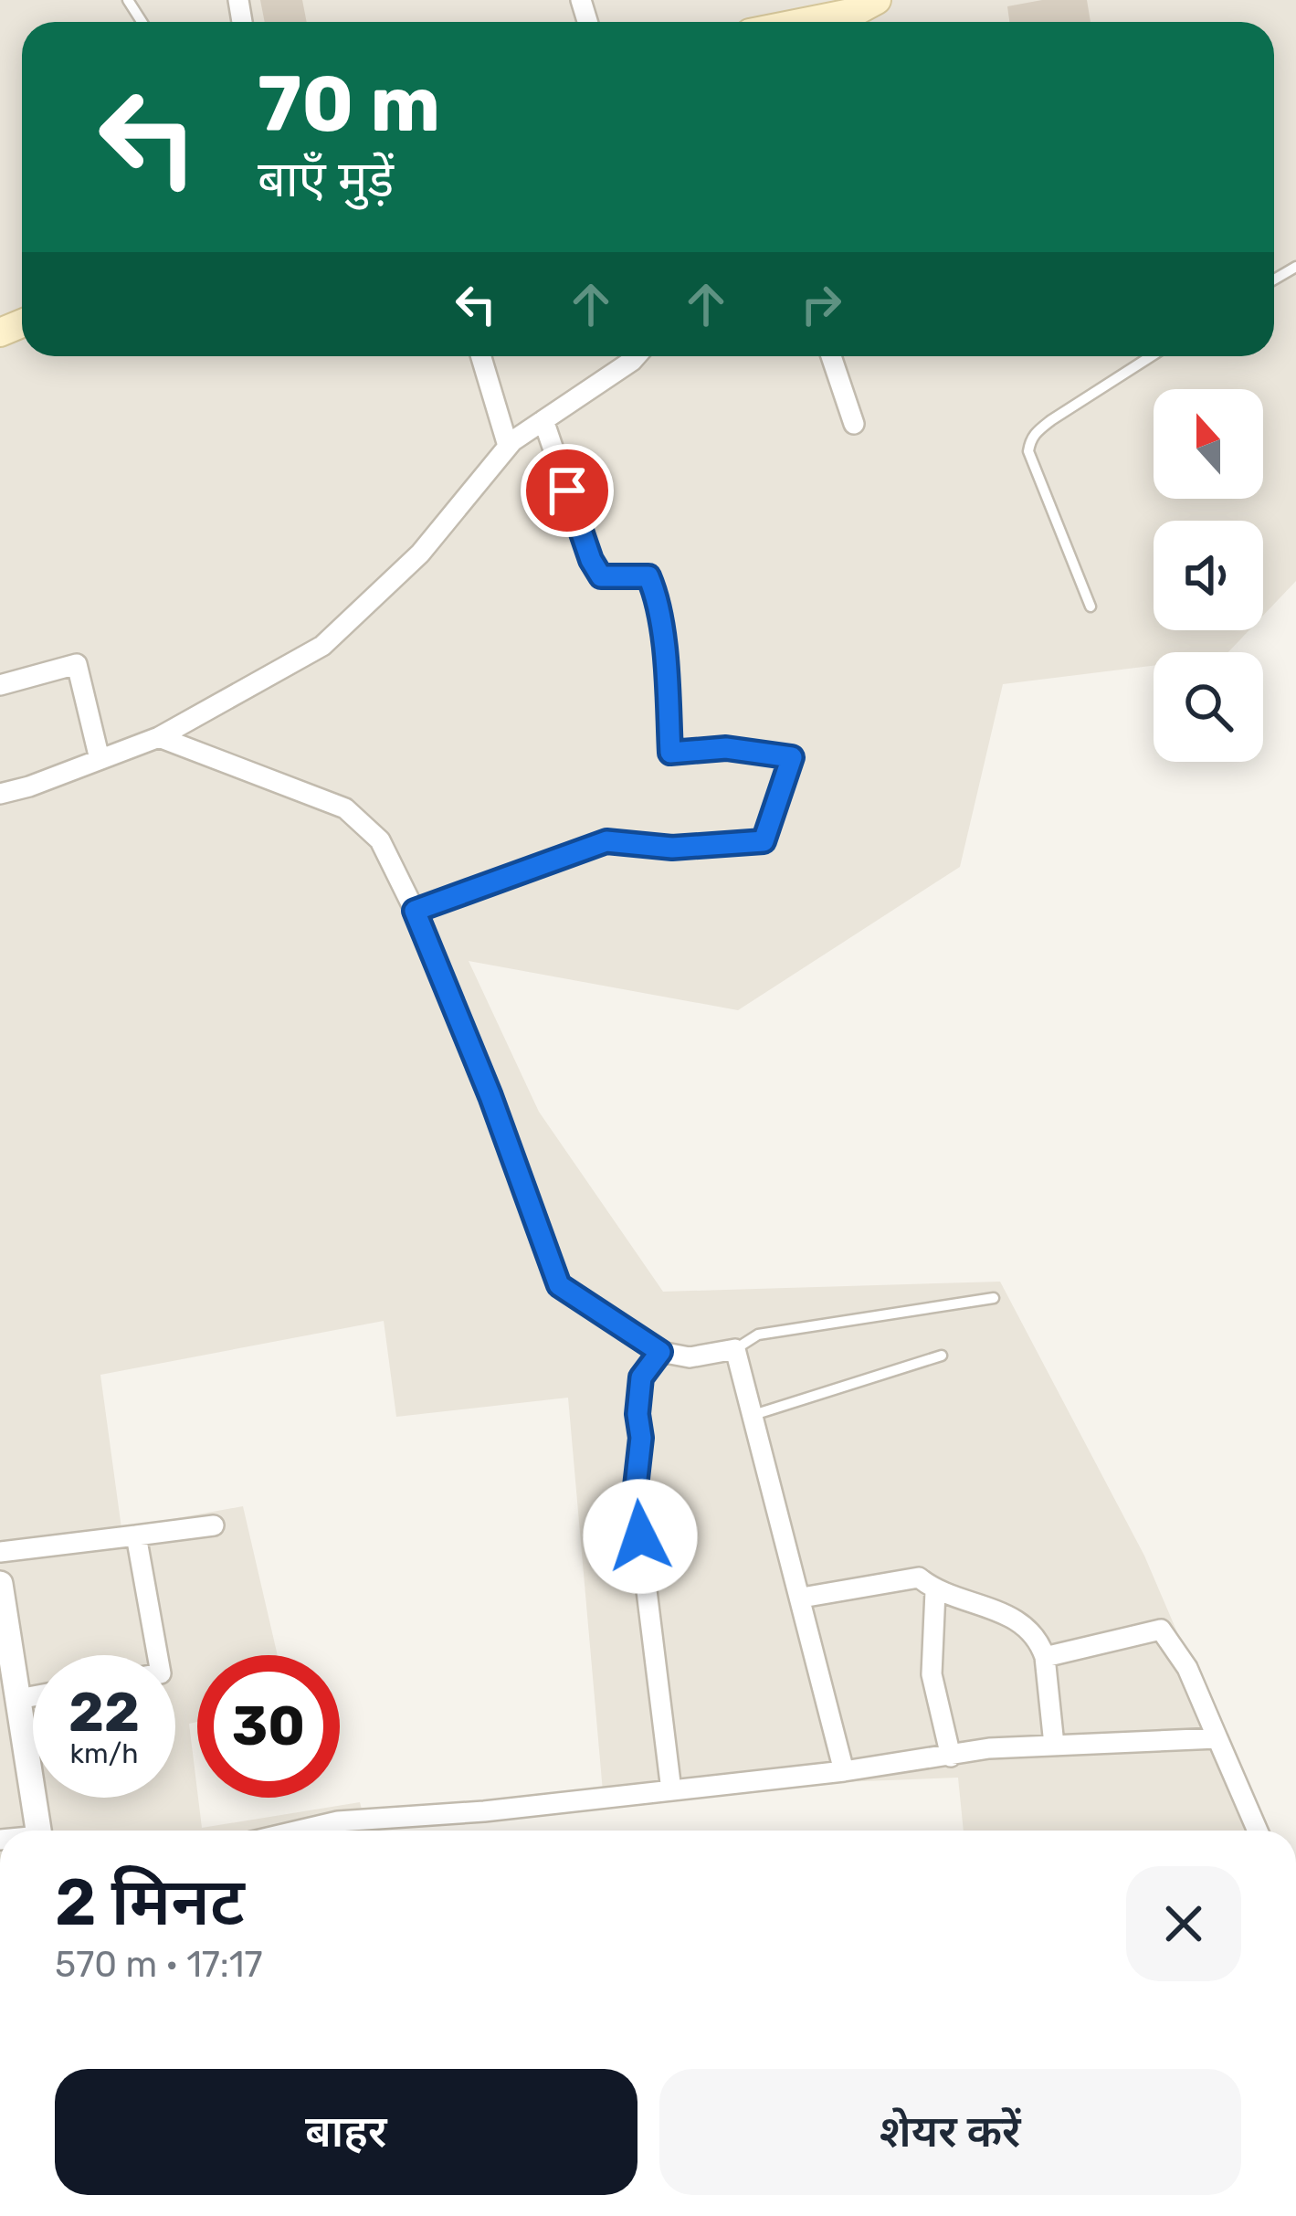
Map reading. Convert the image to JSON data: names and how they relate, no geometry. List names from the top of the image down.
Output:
{
  "north": "top",
  "page": {
    "turn": ["70 m", "बाएँ मुड़ें"],
    "speed": "22 km/h",
    "limit": "30",
    "heading": ["2 मिनट", "570 m · 17:17"],
    "buttons": ["बाहर", "शेयर करें"]
  }
}
